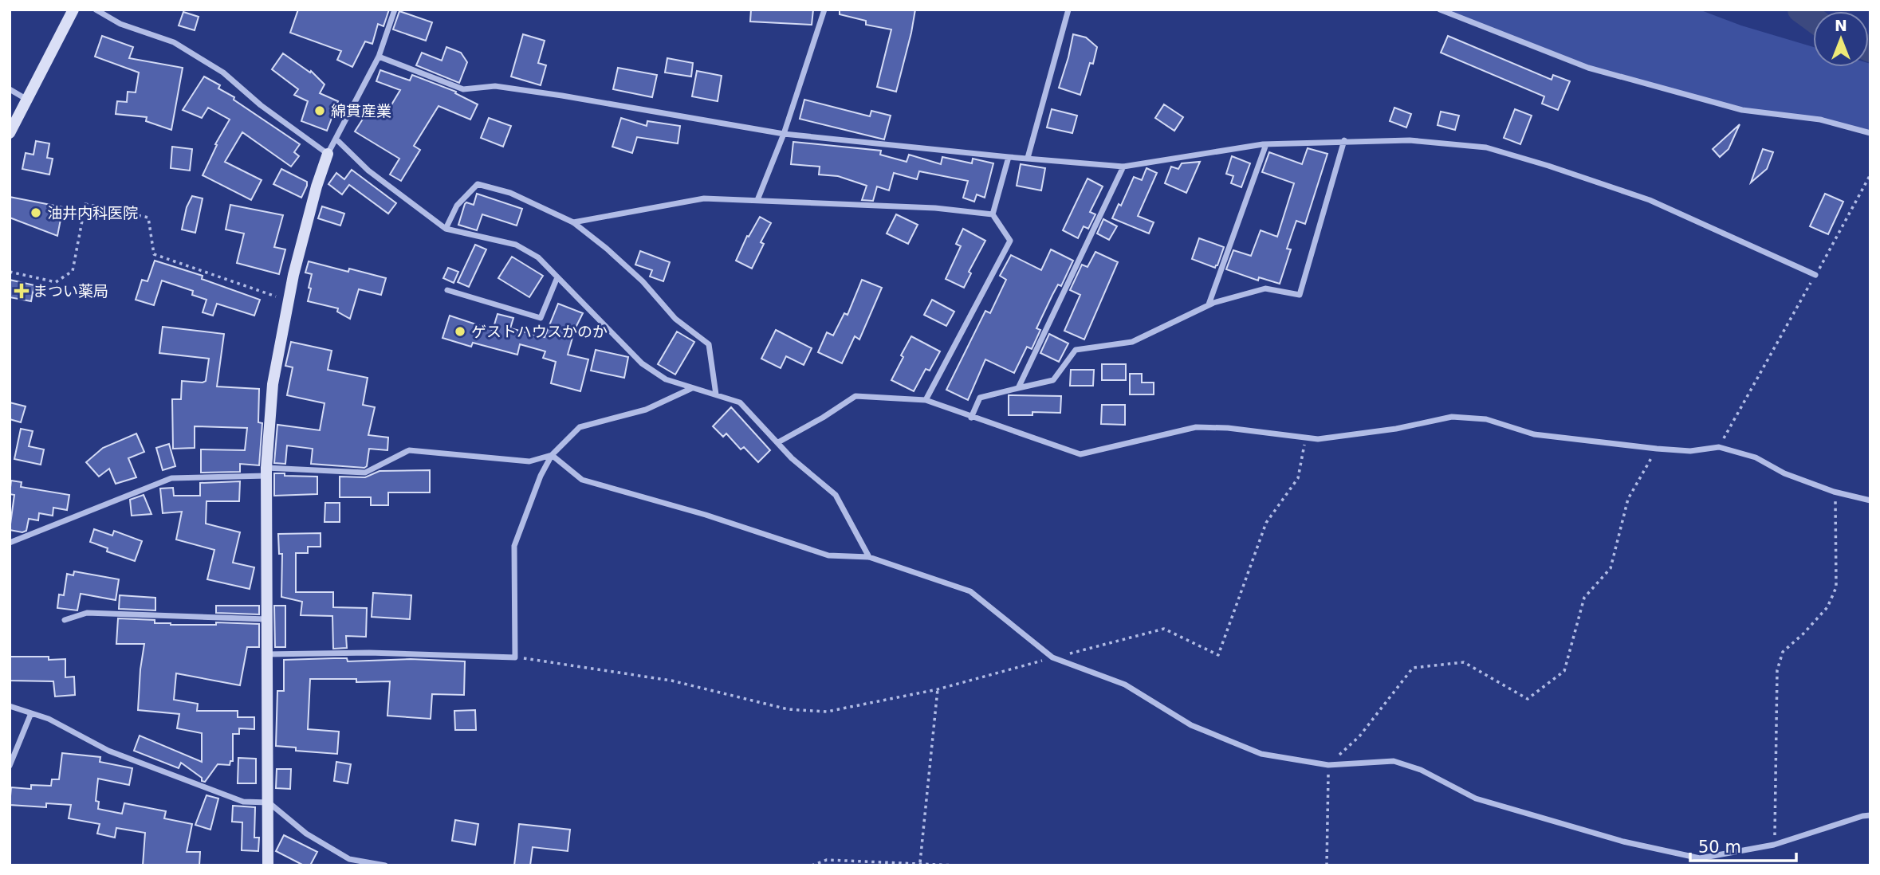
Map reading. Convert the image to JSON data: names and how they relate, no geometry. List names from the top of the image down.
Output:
{
  "places": {
    "other": ["綿貫産業", "油井内科医院", "ゲストハウスかのか"],
    "health": ["まつい薬局"]
  },
  "scale_bar": "50 m",
  "north": "top"
}
